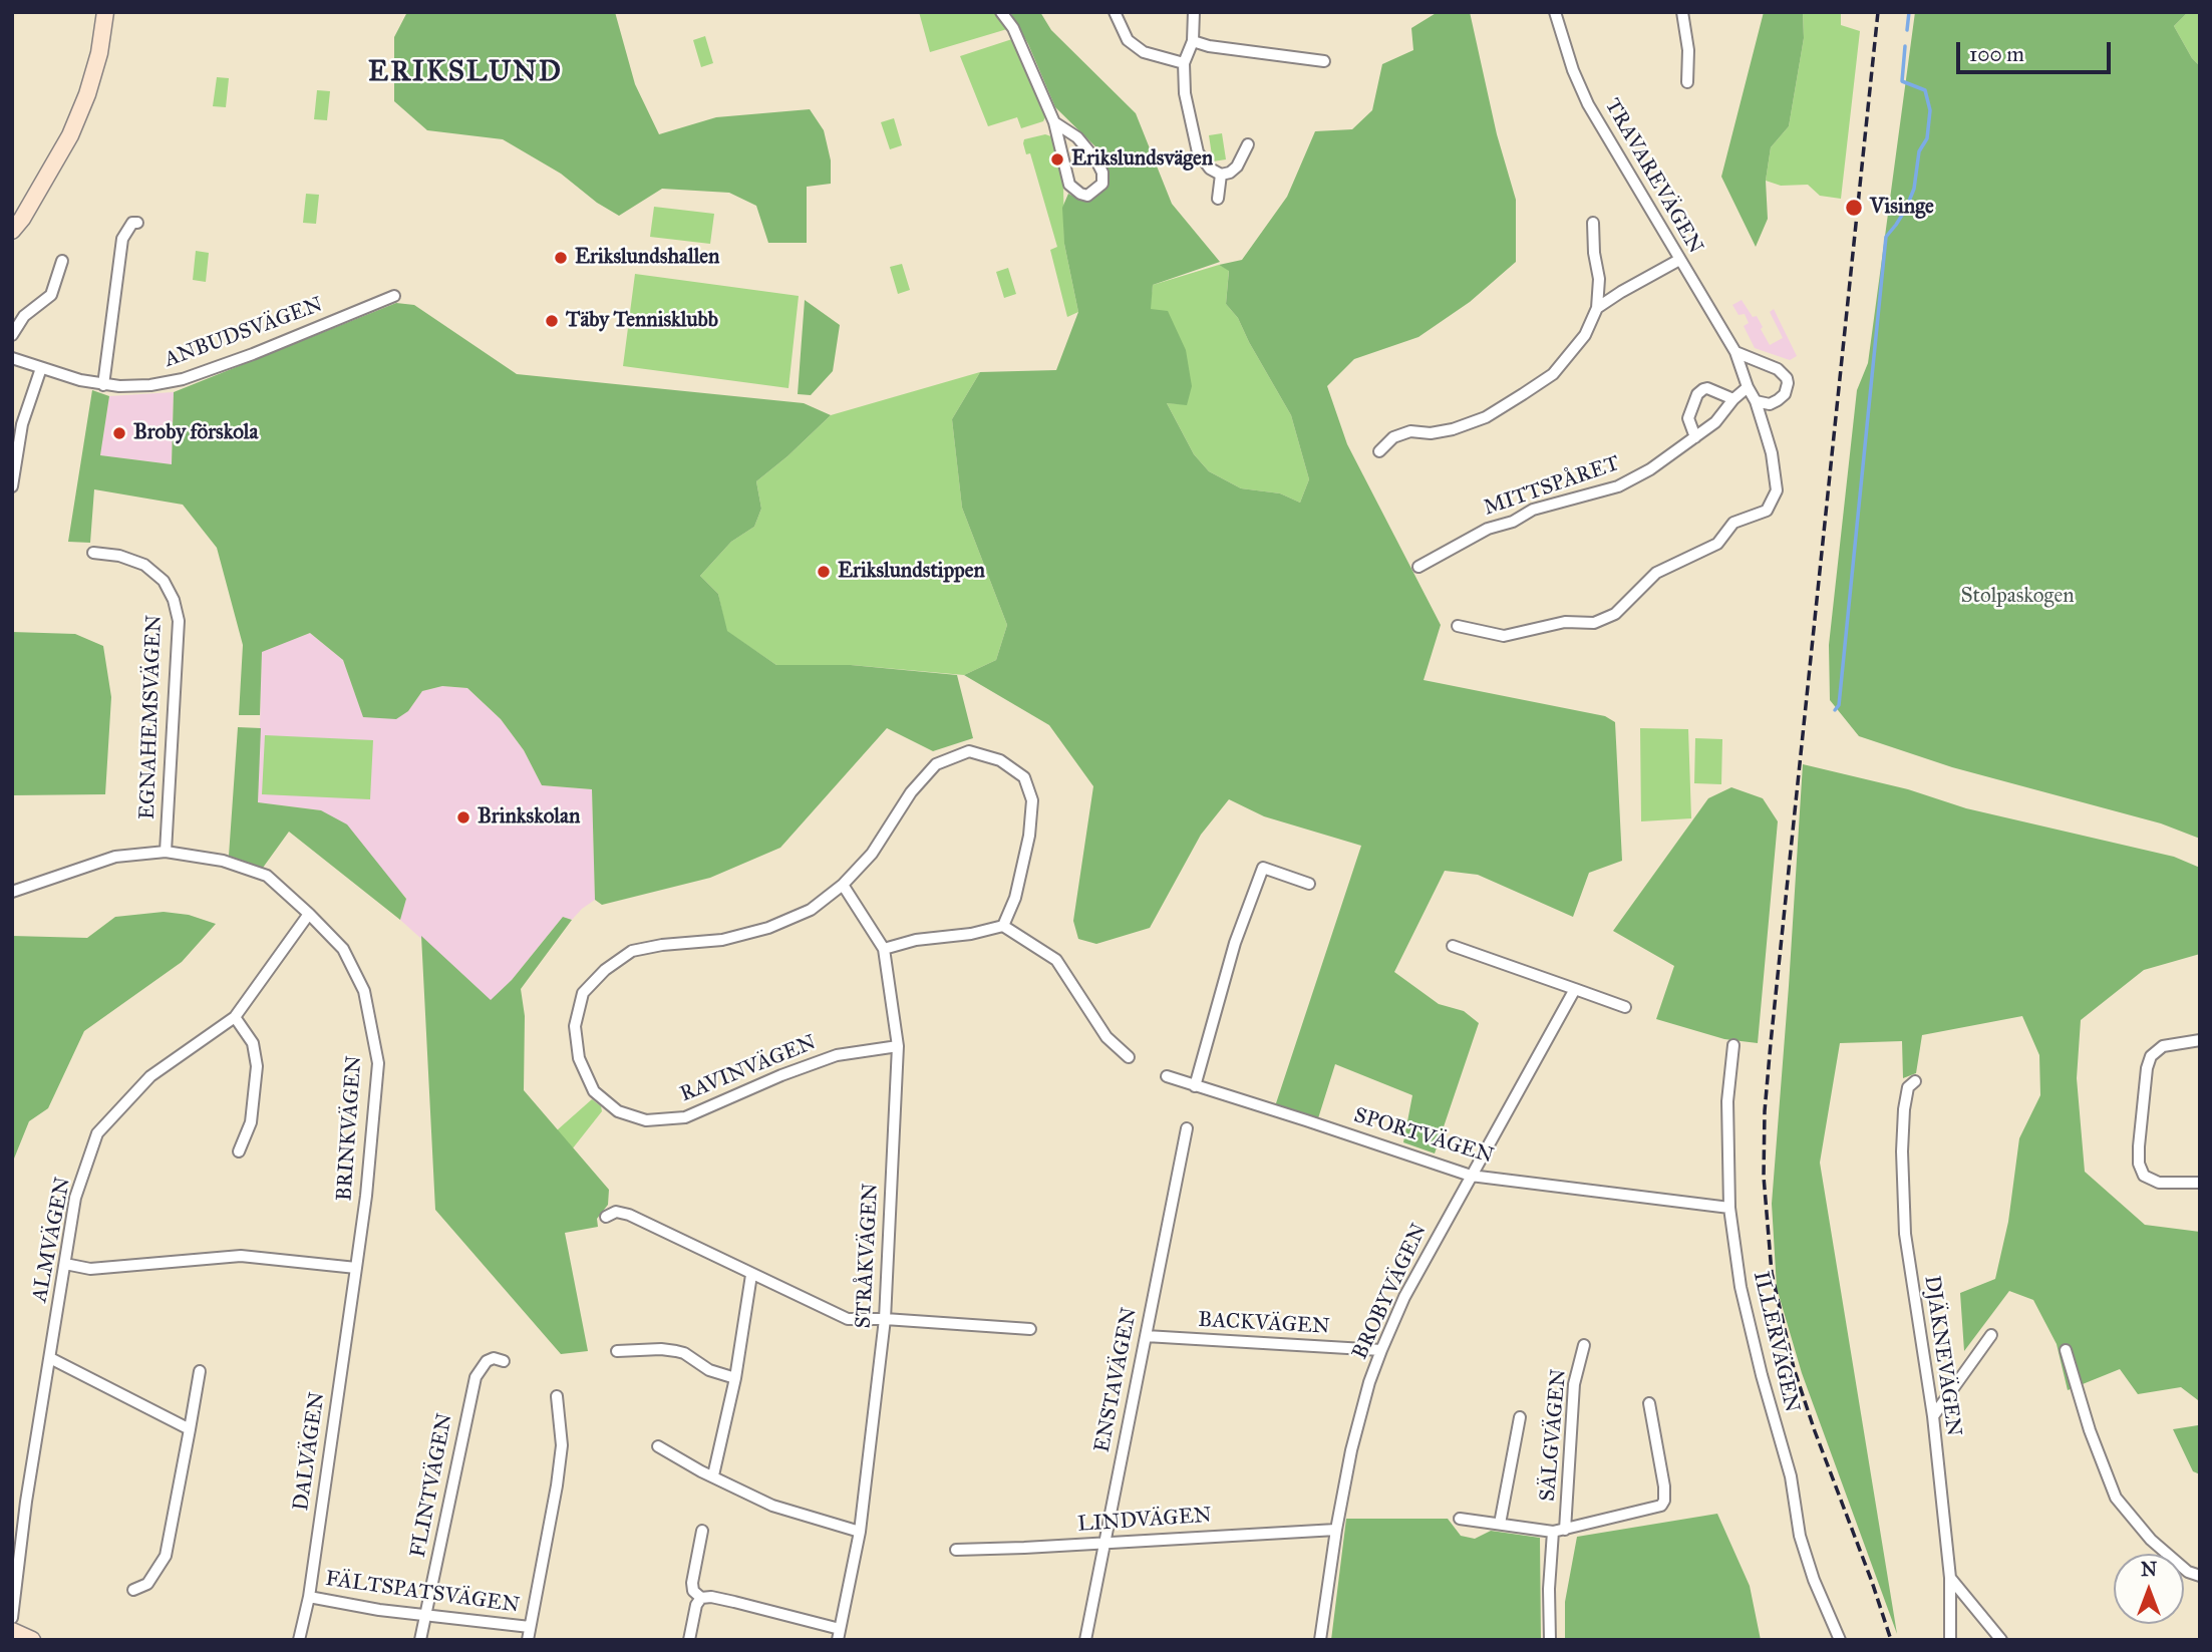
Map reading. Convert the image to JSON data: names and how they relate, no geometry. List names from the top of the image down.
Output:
{
  "streets": {
    "street": [
      "TRAVAREVÄGEN",
      "ANBUDSVÄGEN",
      "MITTSPÅRET",
      "EGNAHEMSVÄGEN",
      "RAVINVÄGEN",
      "BRINKVÄGEN",
      "SPORTVÄGEN",
      "ALMVÄGEN",
      "STRÅKVÄGEN",
      "BROBYVÄGEN",
      "BACKVÄGEN",
      "ILLERVÄGEN",
      "DJÄKNEVÄGEN",
      "ENSTAVÄGEN",
      "SÄLGVÄGEN",
      "DALVÄGEN",
      "FLINTVÄGEN",
      "LINDVÄGEN",
      "FÄLTSPATSVÄGEN"
    ]
  },
  "crossings": [
    ["TRAVAREVÄGEN", "MITTSPÅRET"],
    ["EGNAHEMSVÄGEN", "BRINKVÄGEN"],
    ["RAVINVÄGEN", "STRÅKVÄGEN"],
    ["BRINKVÄGEN", "ALMVÄGEN"],
    ["BRINKVÄGEN", "DALVÄGEN"],
    ["SPORTVÄGEN", "BROBYVÄGEN"],
    ["SPORTVÄGEN", "ILLERVÄGEN"],
    ["BROBYVÄGEN", "BACKVÄGEN"],
    ["BROBYVÄGEN", "LINDVÄGEN"],
    ["BACKVÄGEN", "ENSTAVÄGEN"],
    ["ENSTAVÄGEN", "LINDVÄGEN"],
    ["DALVÄGEN", "FÄLTSPATSVÄGEN"],
    ["FLINTVÄGEN", "FÄLTSPATSVÄGEN"]
  ],
  "districts": ["ERIKSLUND"],
  "parks": ["Stolpaskogen"],
  "places": [
    "Erikslundsvägen",
    "Visinge",
    "Erikslundshallen",
    "Täby Tennisklubb",
    "Broby förskola",
    "Erikslundstippen",
    "Brinkskolan"
  ],
  "scale_bar": "100 m",
  "north": "top"
}
